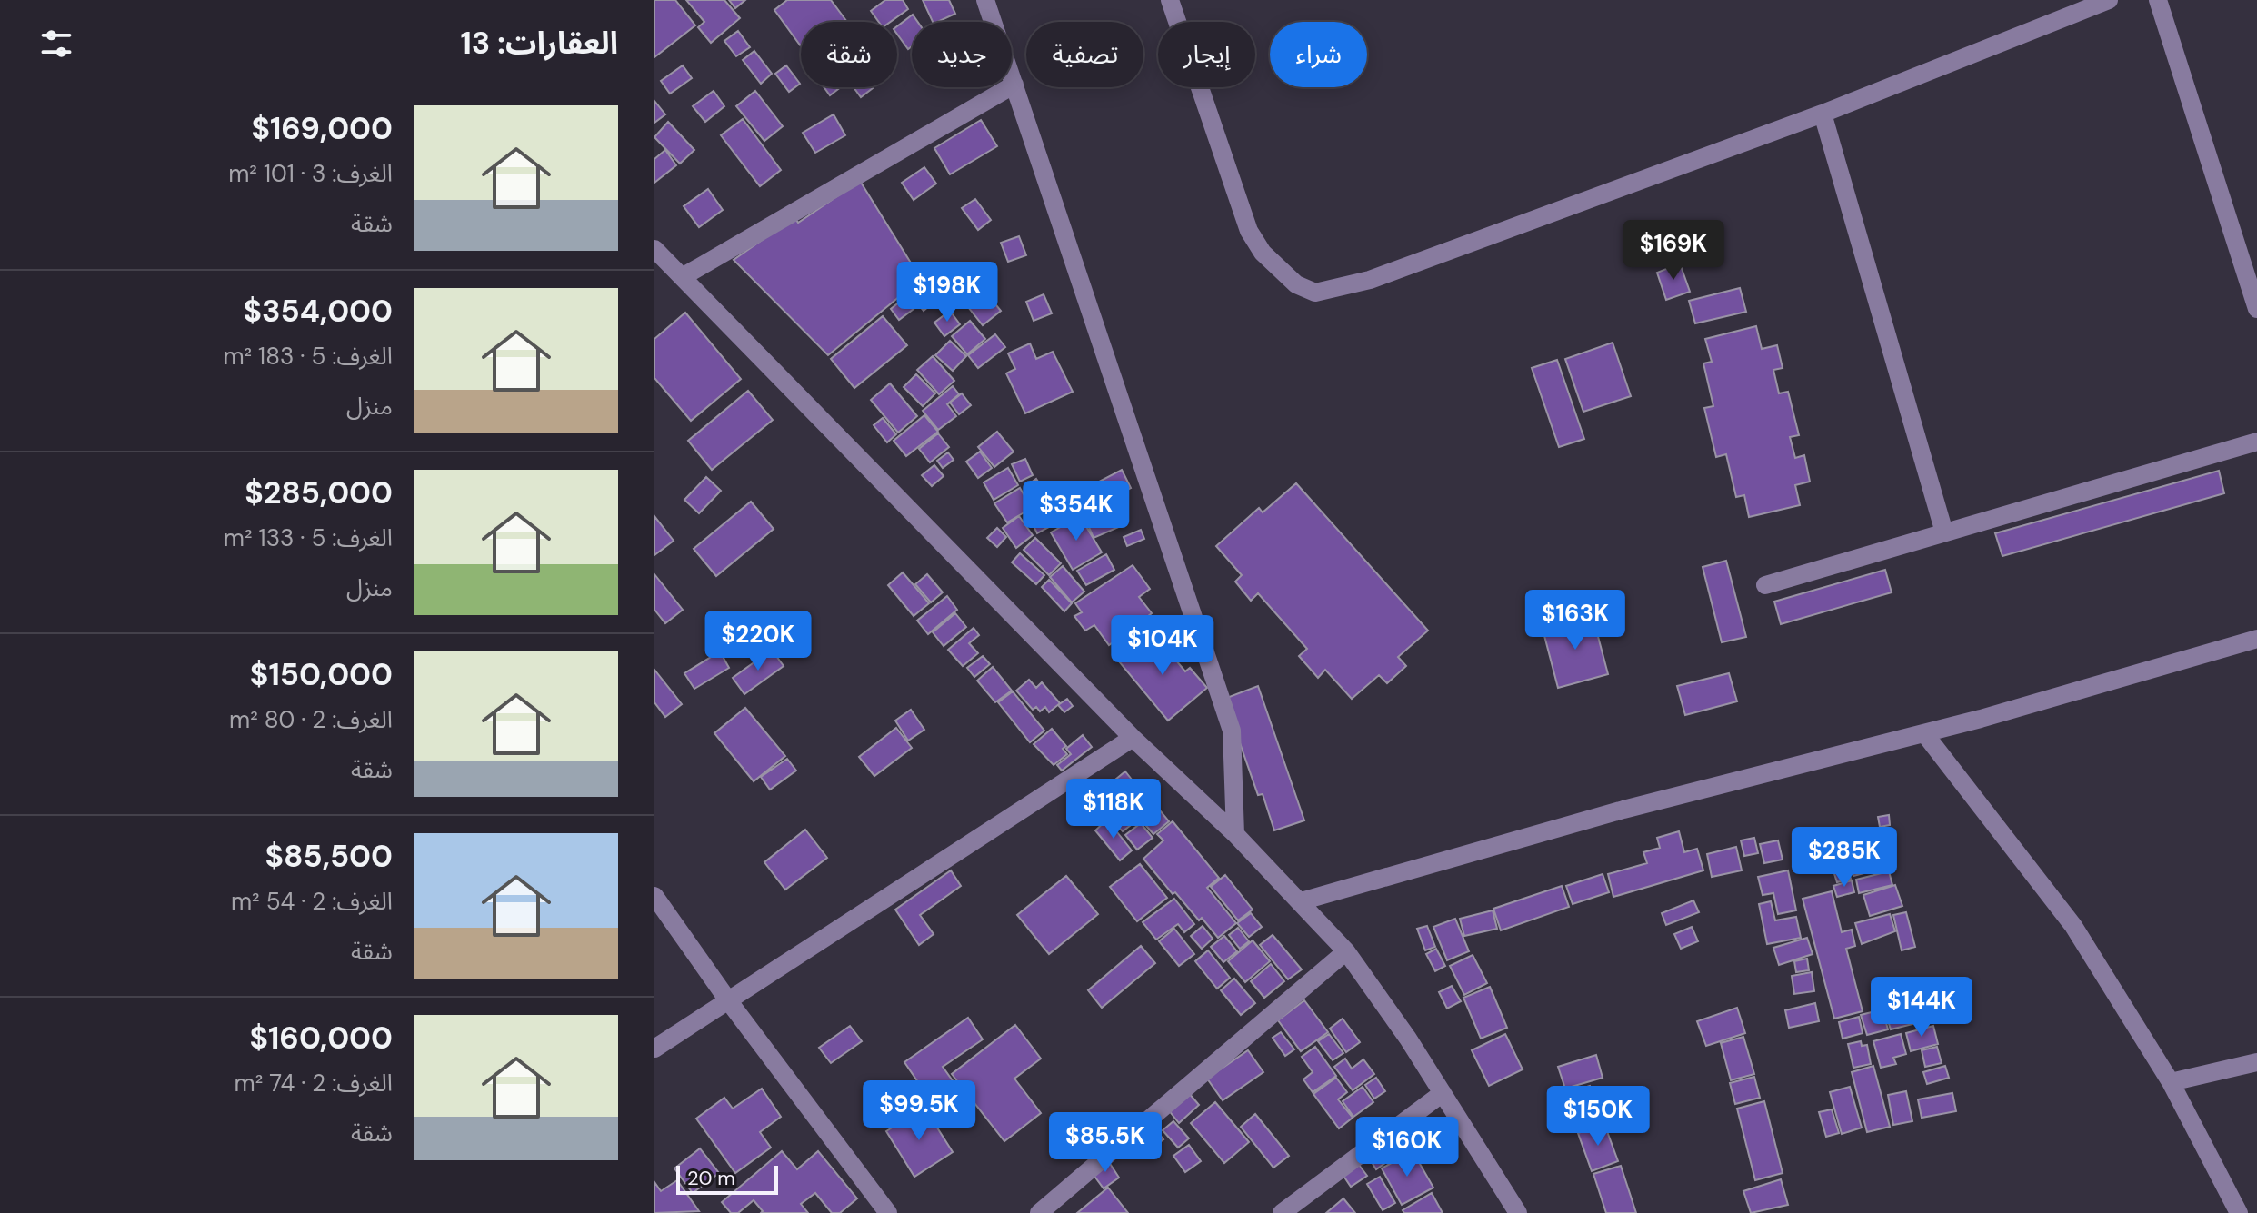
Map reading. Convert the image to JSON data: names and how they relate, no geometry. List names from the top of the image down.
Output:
{
  "scale_bar": "20 m",
  "page": {
    "heading": "العقارات: 13",
    "chip": [
      "شراء",
      "إيجار",
      "تصفية",
      "جديد",
      "شقة"
    ],
    "list": [
      {
        "name": "$169,000",
        "note": "الغرف: 3 · 101 m² · شقة"
      },
      {
        "name": "$354,000",
        "note": "الغرف: 5 · 183 m² · منزل"
      },
      {
        "name": "$285,000",
        "note": "الغرف: 5 · 133 m² · منزل"
      },
      {
        "name": "$150,000",
        "note": "الغرف: 2 · 80 m² · شقة"
      },
      {
        "name": "$85,500",
        "note": "الغرف: 2 · 54 m² · شقة"
      },
      {
        "name": "$160,000",
        "note": "الغرف: 2 · 74 m² · شقة"
      }
    ],
    "price": [
      "$169K",
      "$198K",
      "$354K",
      "$163K",
      "$220K",
      "$104K",
      "$118K",
      "$285K",
      "$144K",
      "$99.5K",
      "$150K",
      "$85.5K",
      "$160K"
    ],
    "scale": "20 m"
  }
}
